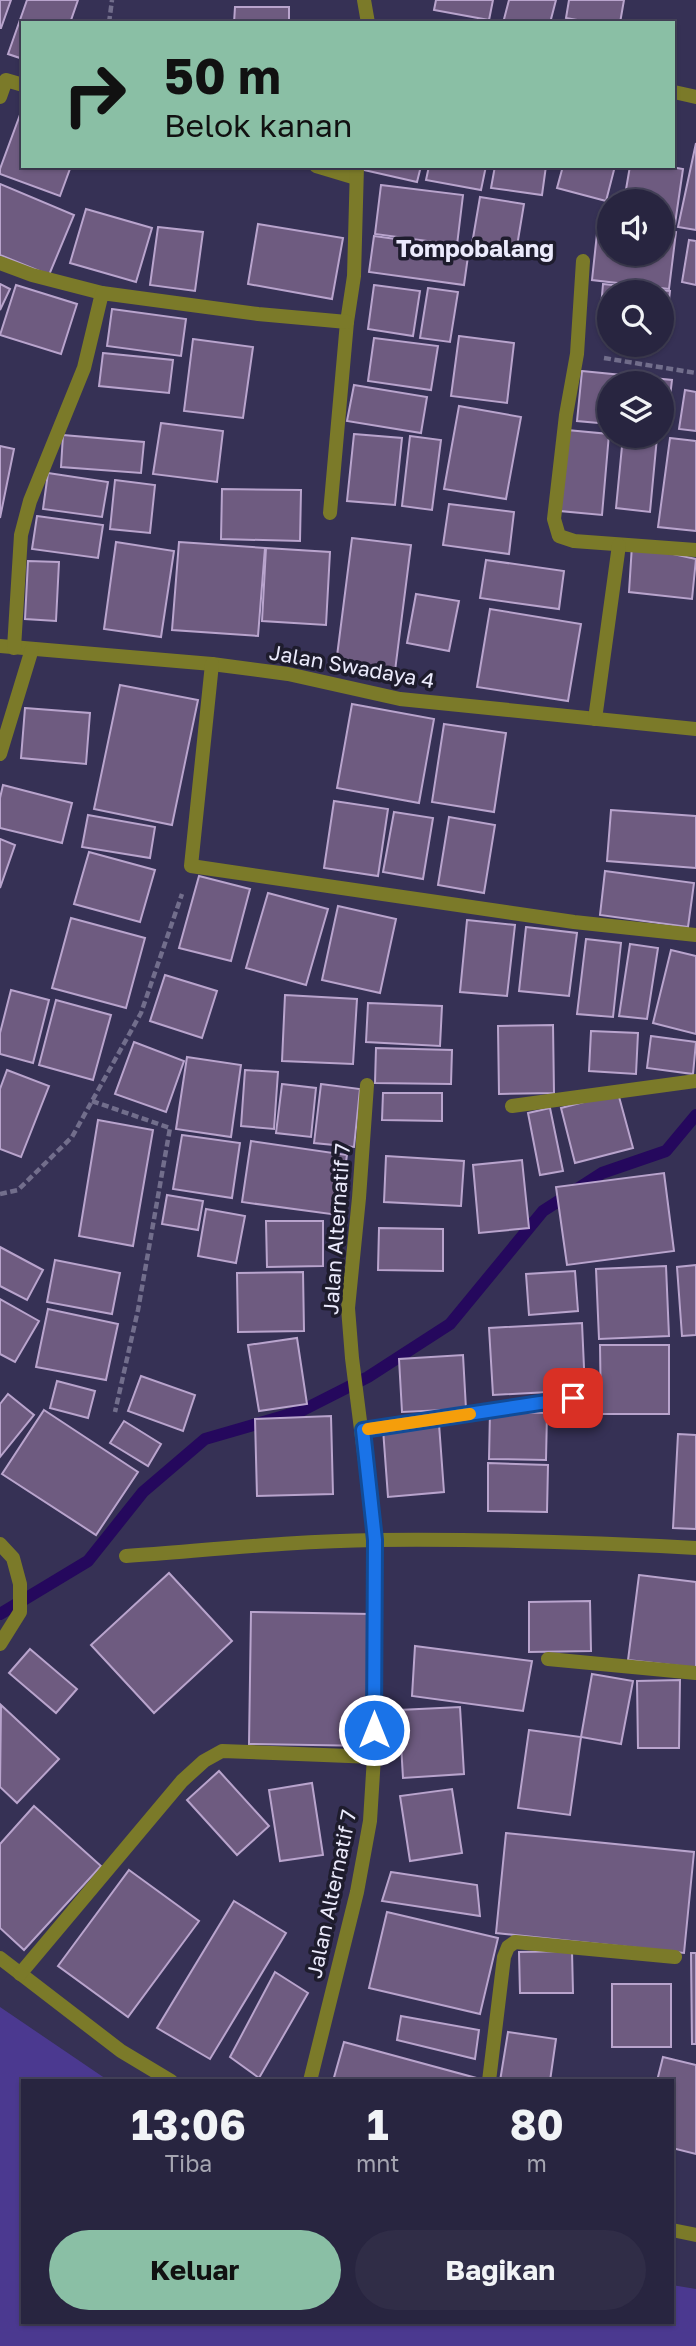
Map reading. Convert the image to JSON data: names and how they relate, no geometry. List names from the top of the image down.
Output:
{
  "streets": {
    "street": ["Jalan Swadaya 4", "Jalan Alternatif 7"]
  },
  "districts": ["Tompobalang"],
  "page": {
    "turn": ["50 m", "Belok kanan"],
    "eta": [
      "13:06",
      "Tiba",
      "1",
      "mnt",
      "80",
      "m"
    ],
    "buttons": ["Keluar", "Bagikan"]
  }
}
